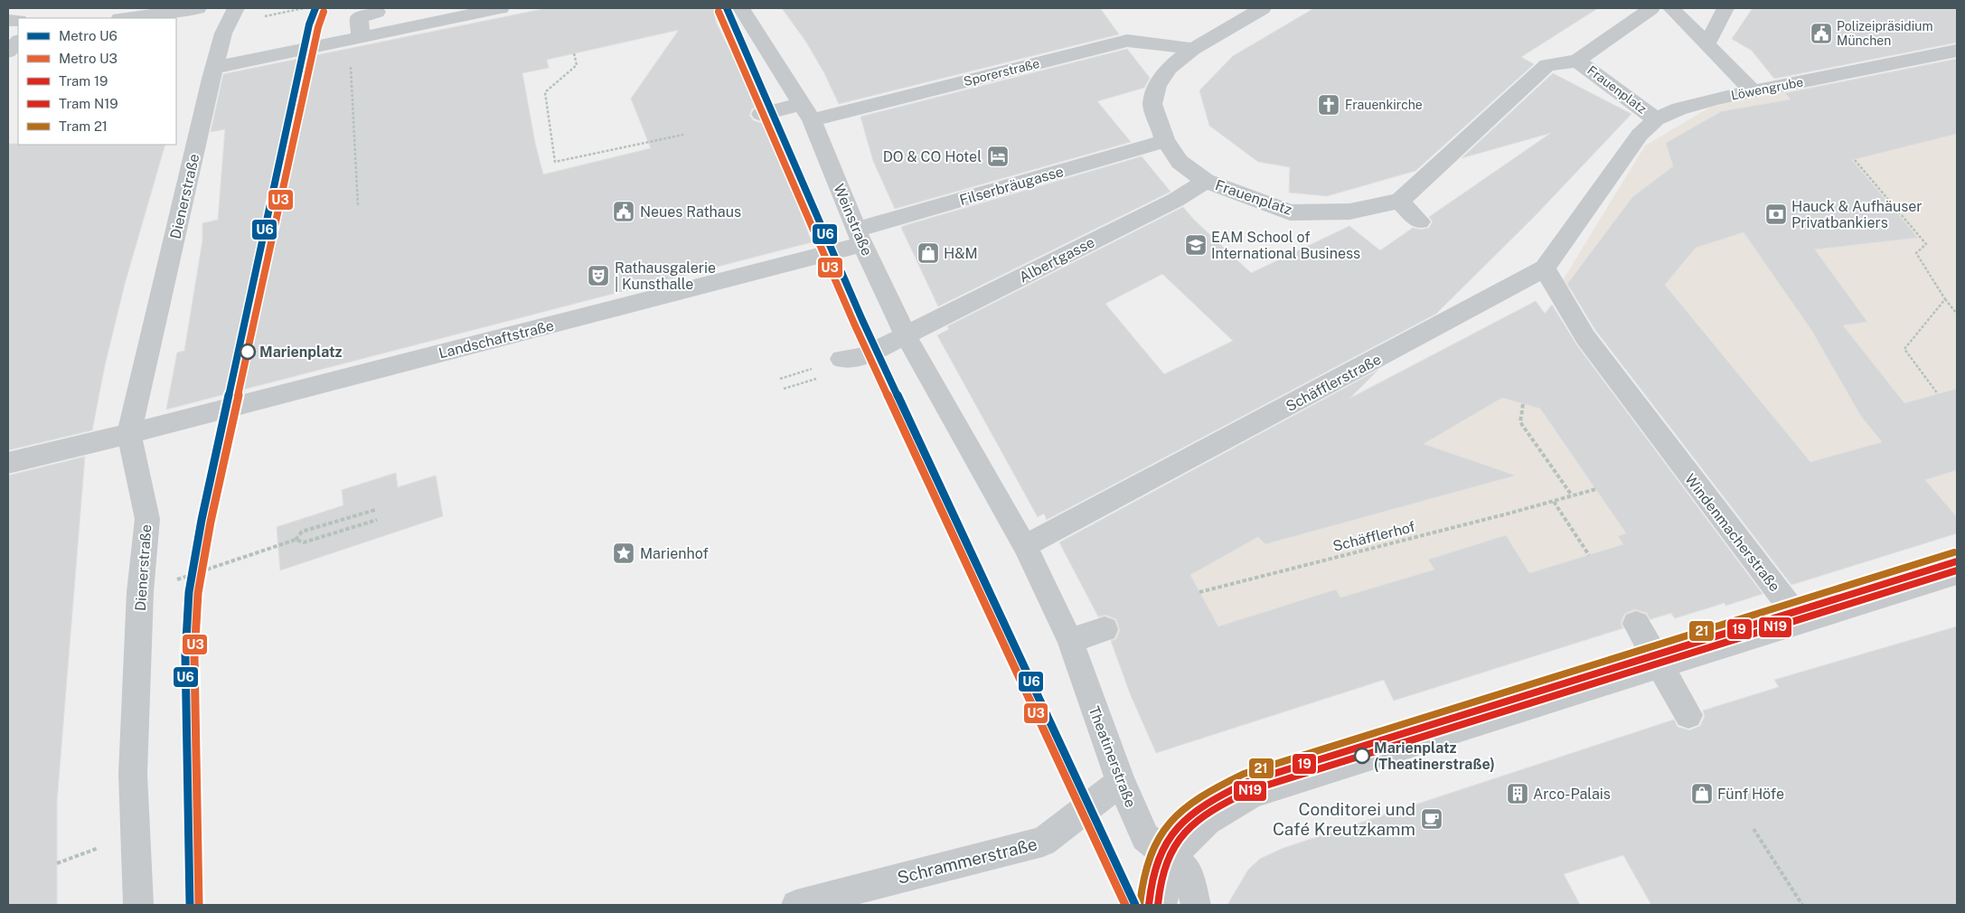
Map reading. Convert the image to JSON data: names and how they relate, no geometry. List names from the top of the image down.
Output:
{
  "streets": {
    "street": [
      "Sporerstraße",
      "Löwengrube",
      "Frauenplatz",
      "Filserbräugasse",
      "Dienerstraße",
      "Weinstraße",
      "Albertgasse",
      "Landschaftstraße",
      "Schäfflerstraße",
      "Windenmacherstraße",
      "Theatinerstraße",
      "Schrammerstraße"
    ],
    "path": ["Schäfflerhof"]
  },
  "crossings": [
    ["Sporerstraße", "Frauenplatz"],
    ["Sporerstraße", "Weinstraße"],
    ["Löwengrube", "Frauenplatz"],
    ["Löwengrube", "Schäfflerstraße"],
    ["Frauenplatz", "Filserbräugasse"],
    ["Frauenplatz", "Albertgasse"],
    ["Filserbräugasse", "Weinstraße"],
    ["Filserbräugasse", "Landschaftstraße"],
    ["Dienerstraße", "Landschaftstraße"],
    ["Weinstraße", "Albertgasse"],
    ["Weinstraße", "Landschaftstraße"],
    ["Weinstraße", "Schäfflerstraße"],
    ["Weinstraße", "Theatinerstraße"],
    ["Schäfflerstraße", "Windenmacherstraße"],
    ["Schäfflerstraße", "Theatinerstraße"],
    ["Theatinerstraße", "Schrammerstraße"]
  ],
  "places": {
    "public building": ["Polizeipräsidium München", "Neues Rathaus"],
    "church": ["Frauenkirche"],
    "hotel": ["DO & CO Hotel"],
    "bank": ["Hauck & Aufhäuser Privatbankiers"],
    "school or university": ["EAM School of International Business"],
    "shop": ["H&M", "Fünf Höfe"],
    "theatre": ["Rathausgalerie | Kunsthalle"],
    "other": ["Marienplatz", "Marienplatz (Theatinerstraße)"],
    "place": ["Marienhof"],
    "building": ["Arco-Palais"],
    "cafe": ["Conditorei und Café Kreutzkamm"]
  },
  "lines": [
    "metro line U6",
    "metro line U3",
    "tram line 21",
    "tram line 19",
    "tram line N19"
  ],
  "legend": [
    "Metro U6",
    "Metro U3",
    "Tram 19",
    "Tram N19",
    "Tram 21"
  ]
}
